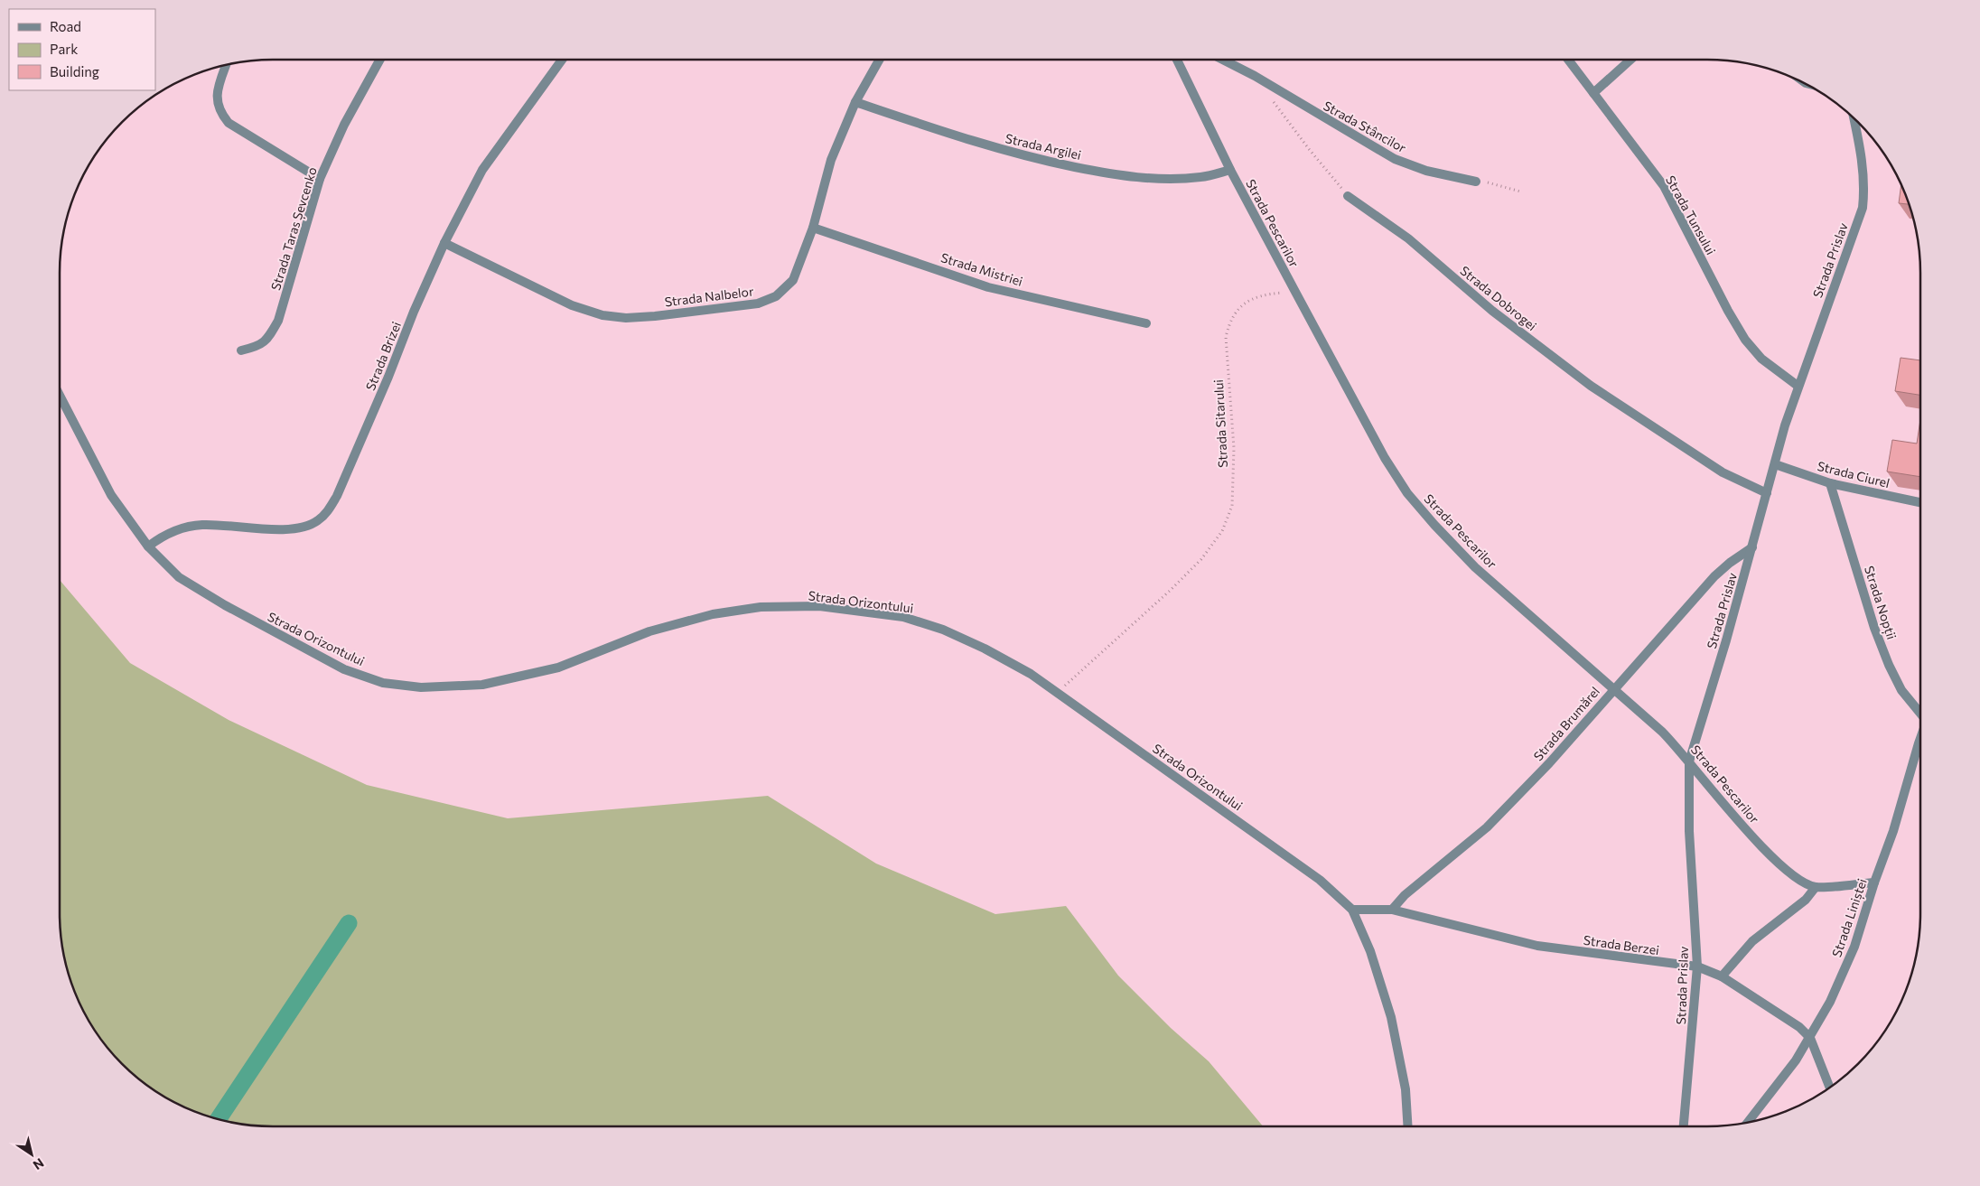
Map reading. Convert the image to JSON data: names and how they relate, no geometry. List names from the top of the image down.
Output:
{
  "streets": {
    "street": [
      "Strada Stâncilor",
      "Strada Argilei",
      "Strada Tunsului",
      "Strada Pescarilor",
      "Strada Taras Șevcenko",
      "Strada Prislav",
      "Strada Mistriei",
      "Strada Nalbelor",
      "Strada Dobrogei",
      "Strada Brizei",
      "Strada Ciurel",
      "Strada Orizontului",
      "Strada Nopții",
      "Strada Brumărel",
      "Strada Liniștei",
      "Strada Berzei"
    ],
    "path": ["Strada Sitarului"]
  },
  "crossings": [
    ["Strada Argilei", "Strada Pescarilor"],
    ["Strada Argilei", "Strada Nalbelor"],
    ["Strada Tunsului", "Strada Prislav"],
    ["Strada Pescarilor", "Strada Prislav"],
    ["Strada Pescarilor", "Strada Sitarului"],
    ["Strada Pescarilor", "Strada Brumărel"],
    ["Strada Pescarilor", "Strada Liniștei"],
    ["Strada Prislav", "Strada Dobrogei"],
    ["Strada Prislav", "Strada Ciurel"],
    ["Strada Prislav", "Strada Brumărel"],
    ["Strada Prislav", "Strada Berzei"],
    ["Strada Mistriei", "Strada Nalbelor"],
    ["Strada Nalbelor", "Strada Brizei"],
    ["Strada Brizei", "Strada Orizontului"],
    ["Strada Sitarului", "Strada Orizontului"],
    ["Strada Ciurel", "Strada Nopții"],
    ["Strada Orizontului", "Strada Berzei"],
    ["Strada Brumărel", "Strada Berzei"],
    ["Strada Liniștei", "Strada Berzei"]
  ],
  "legend": ["Road", "Park", "Building"],
  "north": "bottom right"
}
